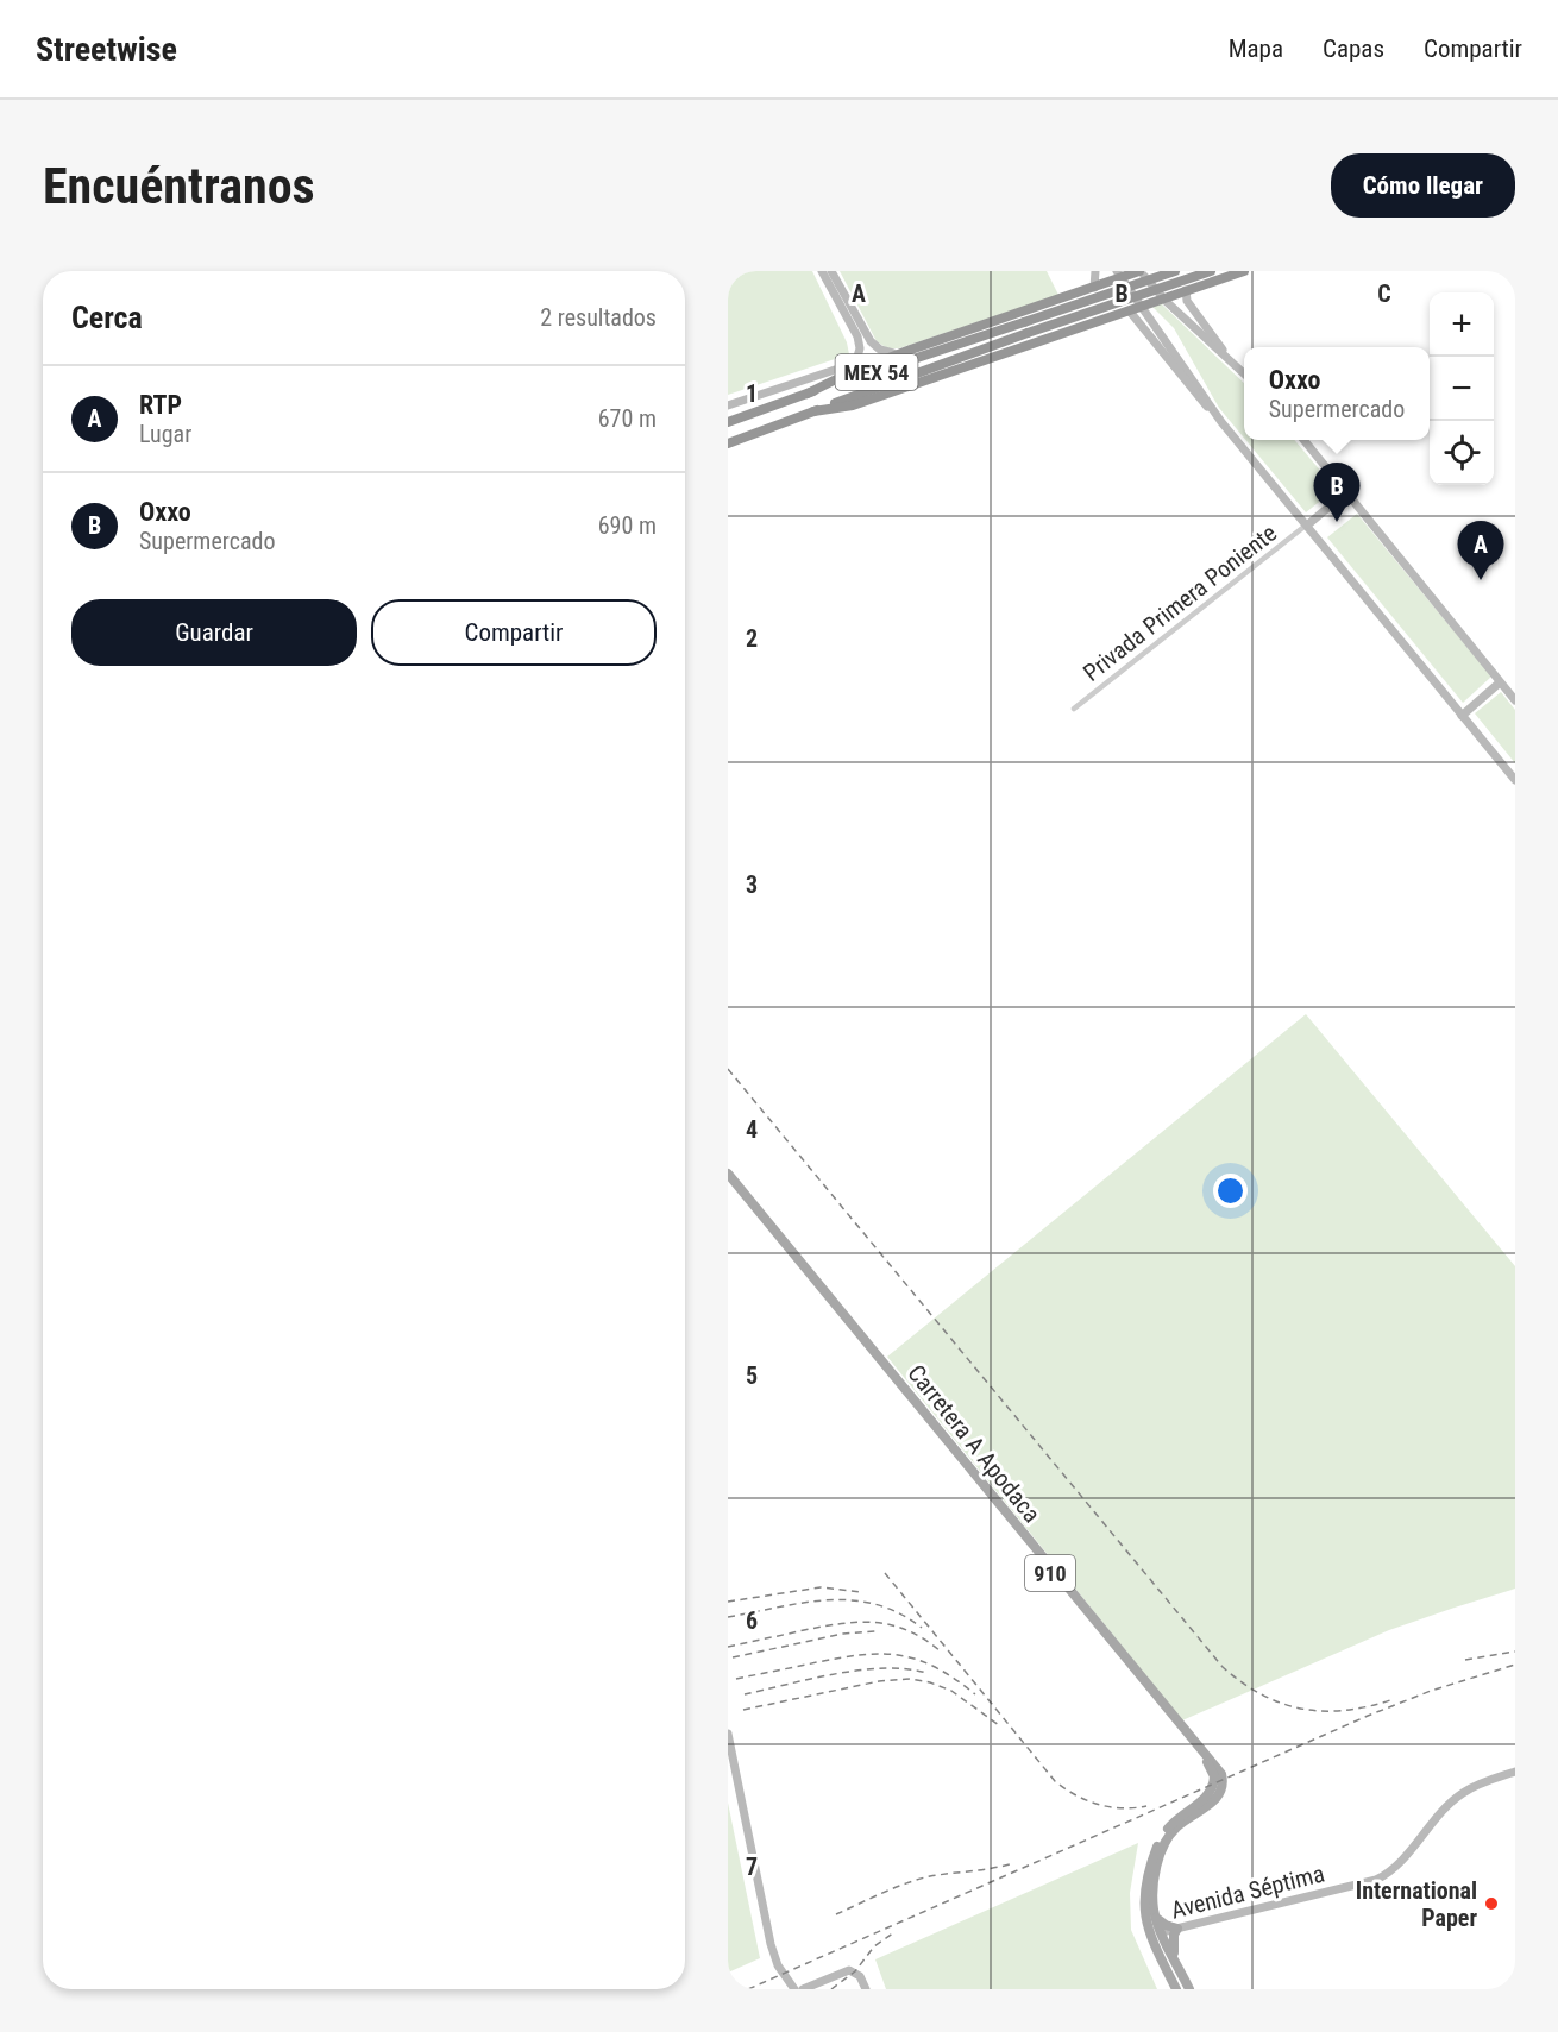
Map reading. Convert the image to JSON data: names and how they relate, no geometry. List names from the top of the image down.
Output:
{
  "streets": {
    "highway": ["MEX 54"],
    "main road": ["Carretera A Apodaca", "910"],
    "street": ["Privada Primera Poniente", "Avenida Séptima"]
  },
  "crossings": [
    ["Carretera A Apodaca", "Avenida Séptima"]
  ],
  "places": ["International Paper"],
  "page": {
    "header": "Streetwise",
    "nav": ["Mapa", "Capas", "Compartir"],
    "buttons": [
      "Cómo llegar",
      ["Guardar", "Compartir"]
    ],
    "title": "Encuéntranos",
    "heading": ["Cerca", "2 resultados"],
    "map_buttons": ["+", "−"],
    "popup": ["Oxxo", "Supermercado"],
    "list": [
      {
        "mark": "A",
        "name": "RTP",
        "note": "Lugar",
        "value": "670 m"
      },
      {
        "mark": "B",
        "name": "Oxxo",
        "note": "Supermercado",
        "value": "690 m"
      }
    ],
    "pins": ["B", "A"]
  },
  "grid": {
    "columns": ["A", "B", "C"],
    "rows": [
      "1",
      "2",
      "3",
      "4",
      "5",
      "6",
      "7"
    ]
  }
}
